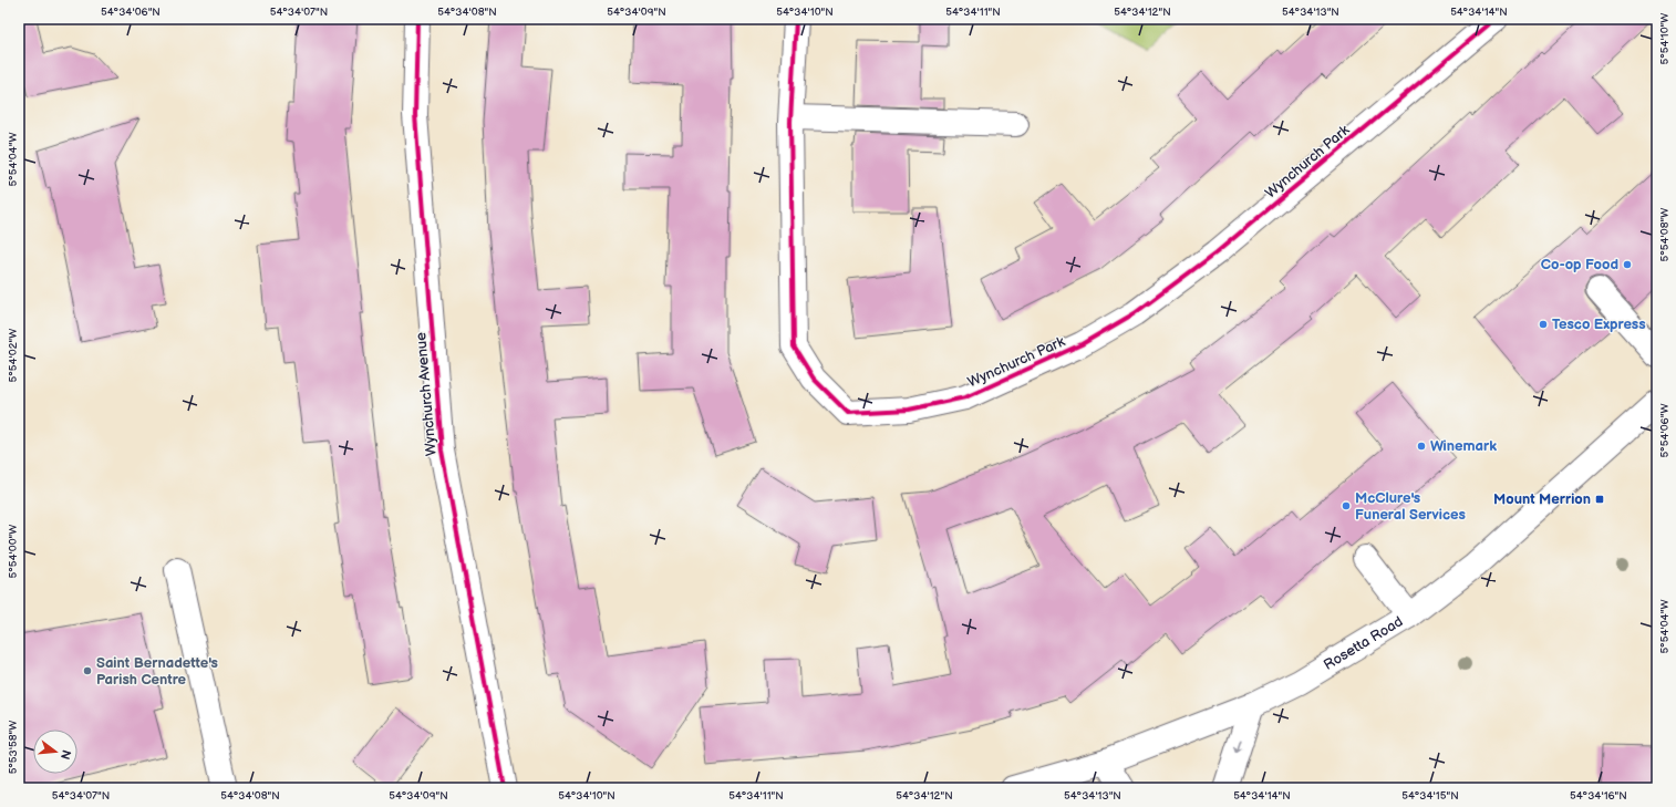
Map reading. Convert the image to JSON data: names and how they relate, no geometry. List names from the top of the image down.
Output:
{
  "streets": {
    "street": ["Wynchurch Park", "Wynchurch Avenue", "Rosetta Road"]
  },
  "places": {
    "other": [
      "Co-op Food",
      "Tesco Express",
      "Winemark",
      "McClure's Funeral Services",
      "Saint Bernadette's Parish Centre"
    ],
    "transit": ["Mount Merrion"]
  },
  "north": "right",
  "coordinates": [
    "54°34'06\"N",
    "54°34'07\"N",
    "54°34'08\"N",
    "54°34'09\"N",
    "54°34'10\"N",
    "54°34'11\"N",
    "54°34'12\"N",
    "54°34'13\"N",
    "54°34'14\"N",
    "5°54'10\"W",
    "5°54'04\"W",
    "5°54'08\"W",
    "5°54'02\"W",
    "5°54'06\"W",
    "5°54'00\"W",
    "5°53'58\"W",
    "54°34'15\"N",
    "54°34'16\"N"
  ]
}
